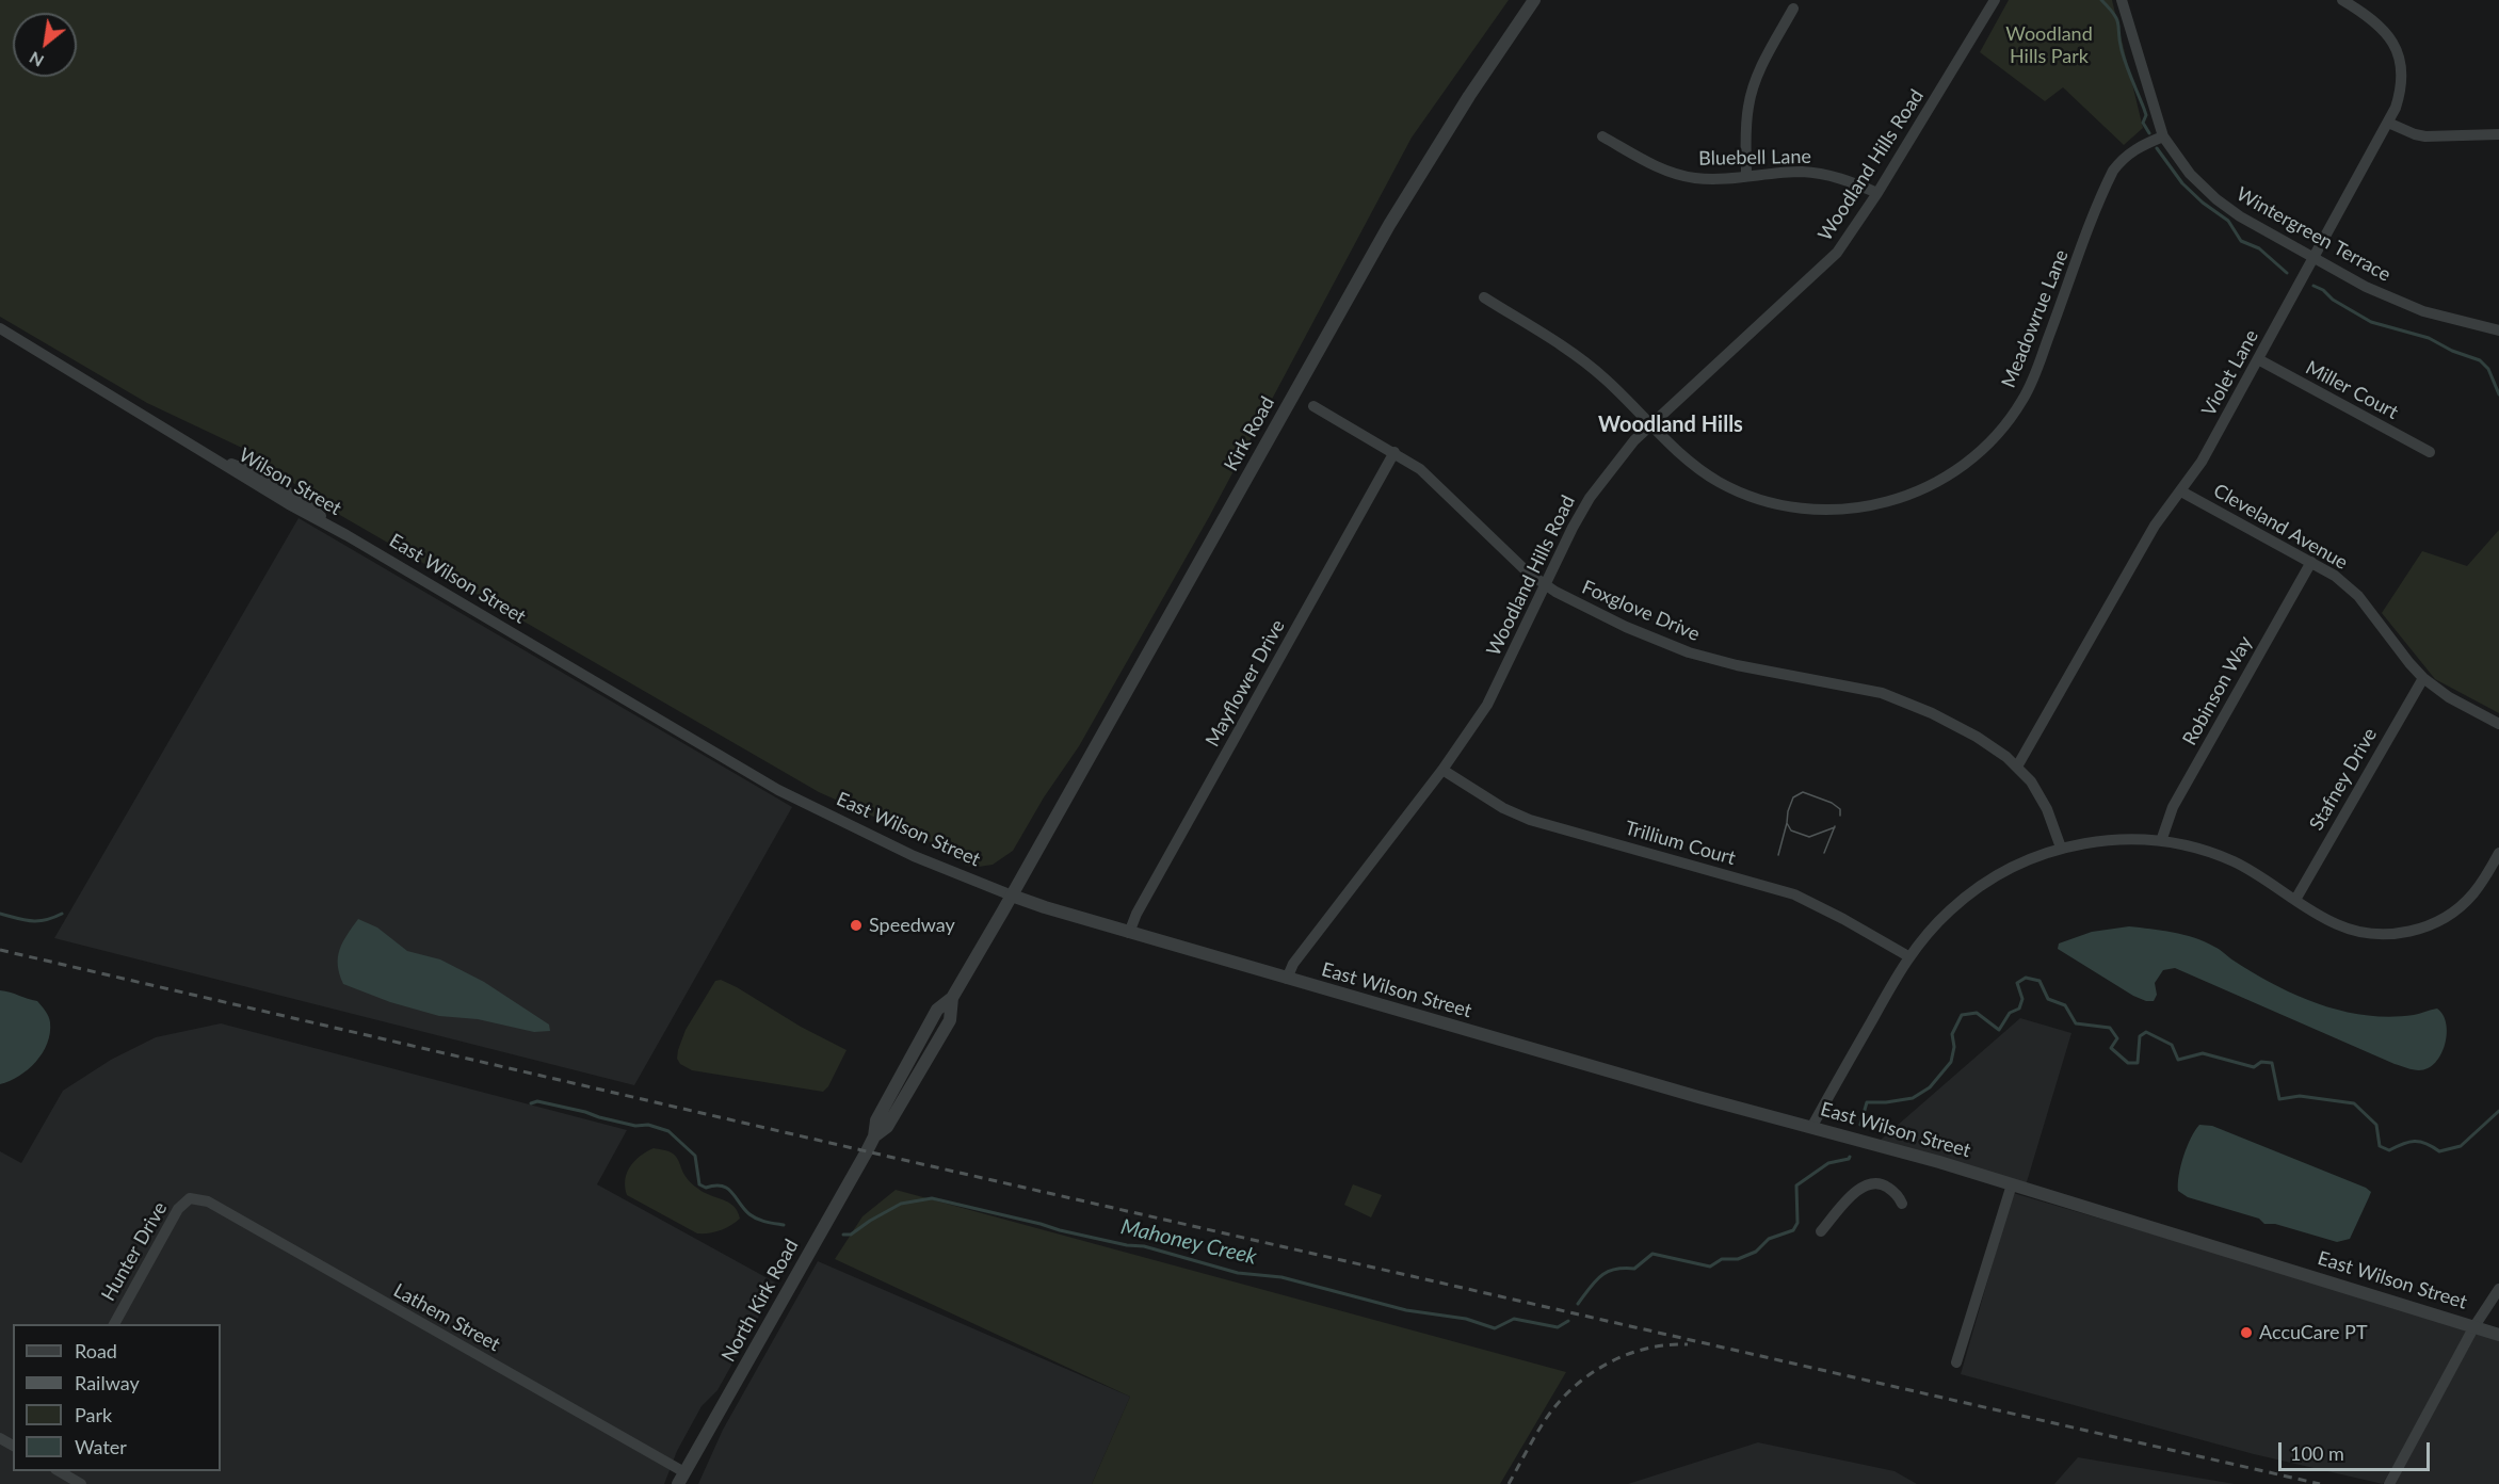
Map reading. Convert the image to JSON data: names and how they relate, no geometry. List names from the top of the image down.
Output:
{
  "streets": {
    "street": [
      "Bluebell Lane",
      "Woodland Hills Road",
      "Wintergreen Terrace",
      "Meadowrue Lane",
      "Violet Lane",
      "Miller Court",
      "Kirk Road",
      "Wilson Street",
      "Cleveland Avenue",
      "East Wilson Street",
      "Foxglove Drive",
      "Mayflower Drive",
      "Robinson Way",
      "Stafney Drive",
      "Trillium Court",
      "Hunter Drive",
      "North Kirk Road",
      "Lathem Street"
    ]
  },
  "crossings": [
    ["Bluebell Lane", "Woodland Hills Road"],
    ["Woodland Hills Road", "Meadowrue Lane"],
    ["Woodland Hills Road", "East Wilson Street"],
    ["Woodland Hills Road", "Foxglove Drive"],
    ["Woodland Hills Road", "Trillium Court"],
    ["Wintergreen Terrace", "Meadowrue Lane"],
    ["Wintergreen Terrace", "Violet Lane"],
    ["Violet Lane", "Miller Court"],
    ["Violet Lane", "Cleveland Avenue"],
    ["Violet Lane", "Foxglove Drive"],
    ["Kirk Road", "East Wilson Street"],
    ["Kirk Road", "North Kirk Road"],
    ["Wilson Street", "East Wilson Street"],
    ["Cleveland Avenue", "Robinson Way"],
    ["Cleveland Avenue", "Stafney Drive"],
    ["East Wilson Street", "Mayflower Drive"],
    ["East Wilson Street", "North Kirk Road"],
    ["Foxglove Drive", "Mayflower Drive"],
    ["Hunter Drive", "Lathem Street"],
    ["North Kirk Road", "Lathem Street"]
  ],
  "districts": ["Woodland Hills"],
  "water": ["Mahoney Creek"],
  "parks": ["Woodland Hills Park"],
  "places": ["Speedway", "AccuCare PT"],
  "legend": [
    "Road",
    "Railway",
    "Park",
    "Water"
  ],
  "scale_bar": "100 m",
  "north": "bottom left"
}
